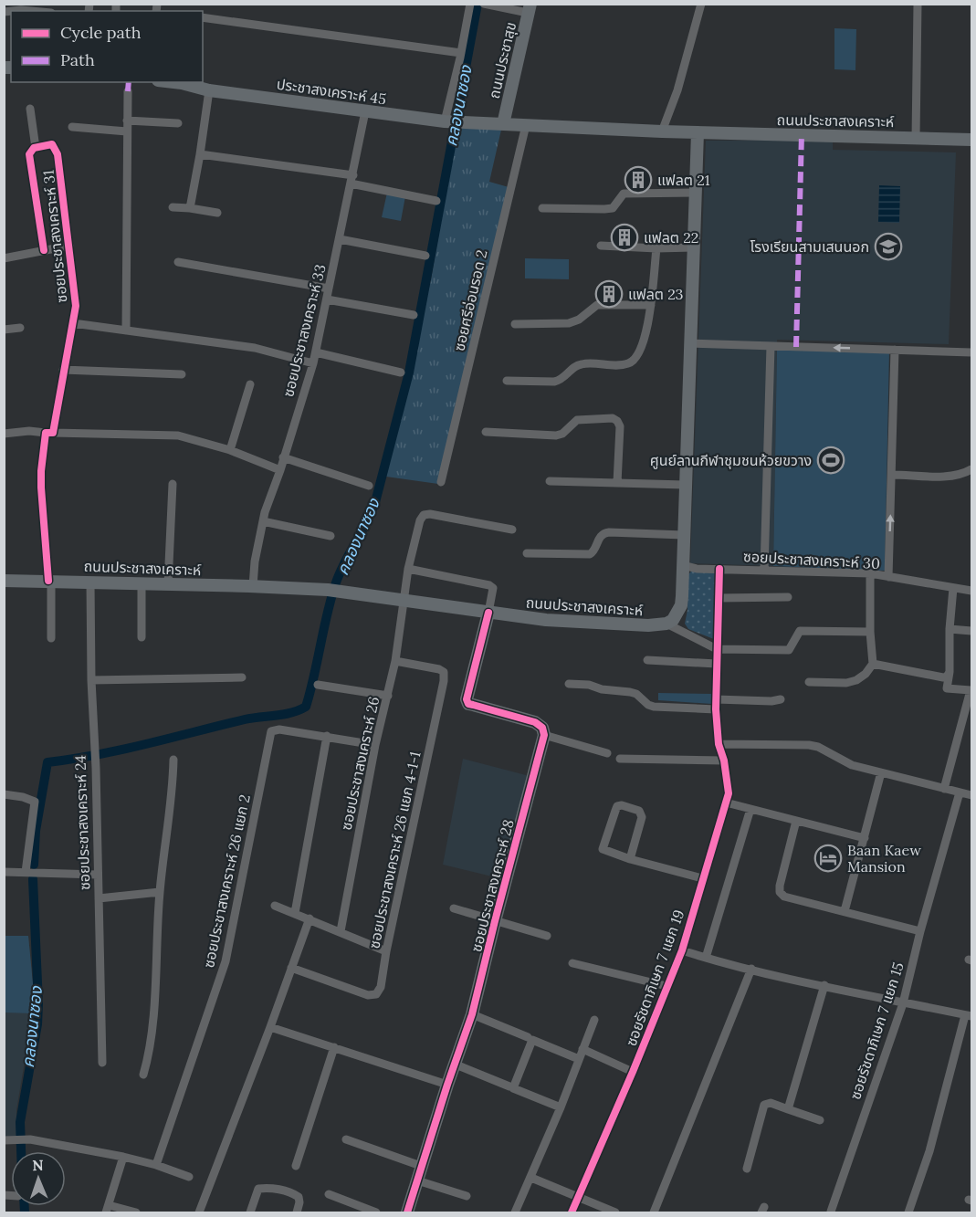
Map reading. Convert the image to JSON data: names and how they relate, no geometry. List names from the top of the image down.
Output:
{
  "streets": {
    "main road": [
      "ถนนประชาสุข",
      "ประชาสงเคราะห์ 45",
      "ถนนประชาสงเคราะห์",
      "ซอยประชาสงเคราะห์ 28"
    ],
    "street": [
      "ซอยประชาสงเคราะห์ 31",
      "ซอยศรีอ่อนรอด 2",
      "ซอยประชาสงเคราะห์ 33",
      "ซอยประชาสงเคราะห์ 30",
      "ซอยประชาสงเคราะห์ 26",
      "ซอยประชาสงเคราะห์ 24",
      "ซอยประชาสงเคราะห์ 26 แยก 4-1-1",
      "ซอยประชาสงเคราะห์ 26 แยก 2",
      "ซอยรัชดาภิเษก 7 แยก 19",
      "ซอยรัชดาภิเษก 7 แยก 15"
    ]
  },
  "crossings": [
    ["ถนนประชาสุข", "ประชาสงเคราะห์ 45"],
    ["ถนนประชาสุข", "ถนนประชาสงเคราะห์"],
    ["ประชาสงเคราะห์ 45", "ถนนประชาสงเคราะห์"],
    ["ประชาสงเคราะห์ 45", "ซอยประชาสงเคราะห์ 33"],
    ["ถนนประชาสงเคราะห์", "ซอยประชาสงเคราะห์ 31"],
    ["ถนนประชาสงเคราะห์", "ซอยศรีอ่อนรอด 2"],
    ["ถนนประชาสงเคราะห์", "ซอยประชาสงเคราะห์ 33"],
    ["ถนนประชาสงเคราะห์", "ซอยประชาสงเคราะห์ 26"],
    ["ถนนประชาสงเคราะห์", "ซอยประชาสงเคราะห์ 24"],
    ["ซอยประชาสงเคราะห์ 30", "ซอยรัชดาภิเษก 7 แยก 19"],
    ["ซอยประชาสงเคราะห์ 26", "ซอยประชาสงเคราะห์ 26 แยก 4-1-1"],
    ["ซอยประชาสงเคราะห์ 26", "ซอยประชาสงเคราะห์ 26 แยก 2"]
  ],
  "water": ["คลองนาซอง"],
  "places": {
    "building": ["แฟลต 21", "แฟลต 22", "แฟลต 23"],
    "school or university": ["โรงเรียนสามเสนนอก"],
    "sports": ["ศูนย์ลานกีฬาชุมชนห้วยขวาง"],
    "hotel": ["Baan Kaew Mansion"]
  },
  "legend": ["Cycle path", "Path"],
  "north": "top"
}
